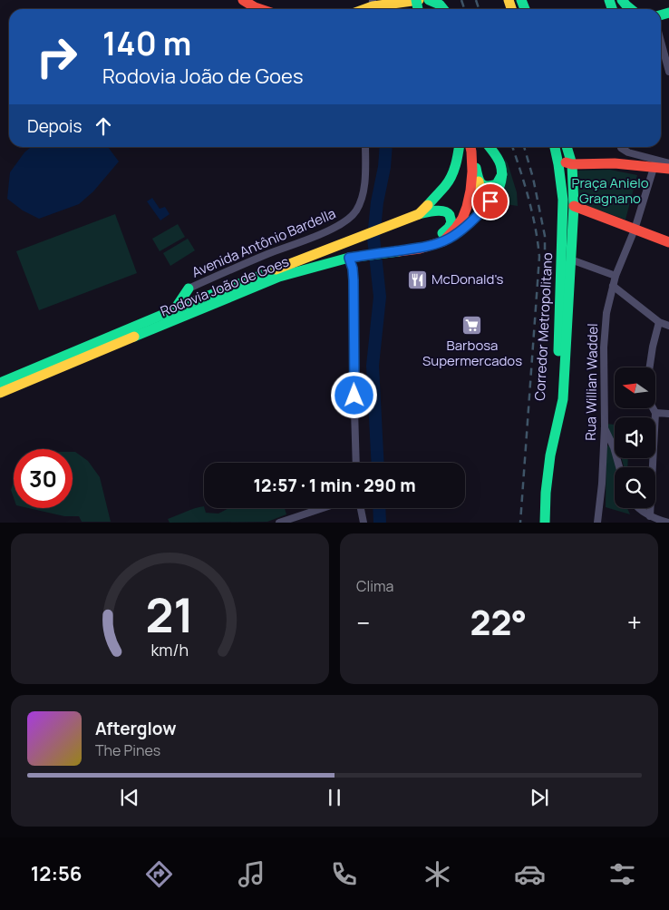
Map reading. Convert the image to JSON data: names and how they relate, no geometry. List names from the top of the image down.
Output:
{
  "streets": {
    "main road": ["Rodovia João de Goes", "Corredor Metropolitano"],
    "street": ["Avenida Antônio Bardella", "Rua Willian Waddel"]
  },
  "parks": ["Praça Anielo Gragnano"],
  "places": {
    "restaurant": ["McDonald's"],
    "supermarket": ["Barbosa Supermercados"]
  },
  "north": "left",
  "page": {
    "turn": ["140 m", "Rodovia João de Goes"],
    "then": "Depois",
    "limit": "30",
    "trip": "12:57 · 1 min · 290 m",
    "tile": "Clima",
    "heat": ["−", "22°", "+"],
    "song": ["Afterglow", "The Pines"],
    "tabs": "12:56",
    "gauge": ["21", "km/h"]
  }
}
